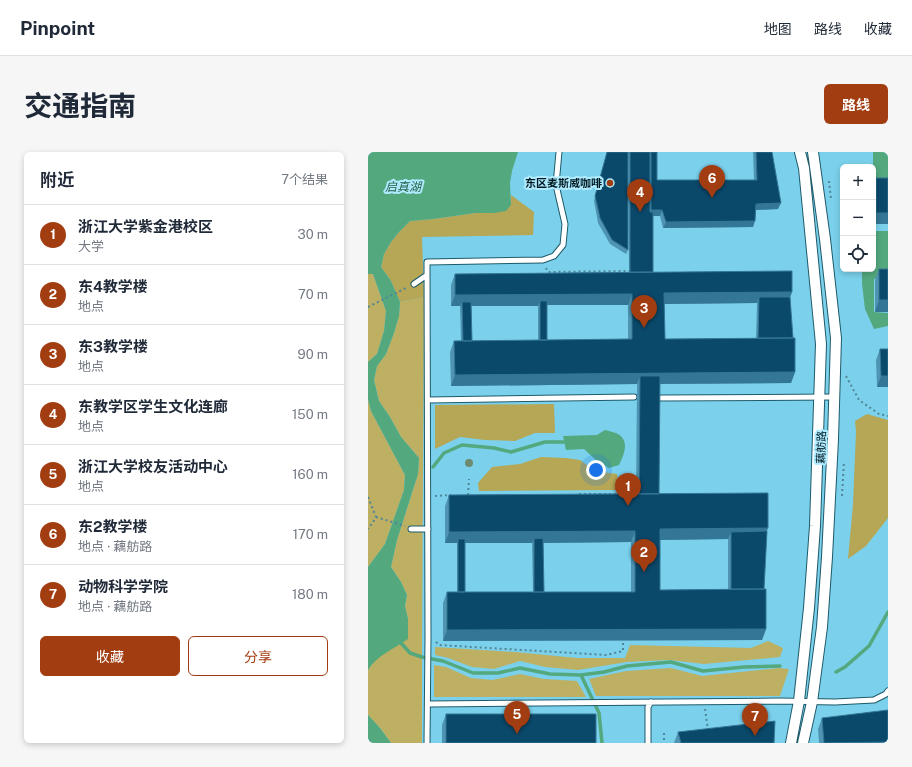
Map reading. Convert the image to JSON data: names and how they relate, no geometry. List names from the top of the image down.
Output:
{
  "streets": {
    "street": ["藕舫路"]
  },
  "water": ["启真湖"],
  "places": ["东区麦斯威咖啡"],
  "page": {
    "header": "Pinpoint",
    "nav": ["地图", "路线", "收藏"],
    "title": "交通指南",
    "buttons": [
      "路线",
      ["收藏", "分享"]
    ],
    "heading": ["附近", "7个结果"],
    "map_buttons": ["+", "−"],
    "pins": [
      "6",
      "4",
      "3",
      "1",
      "2",
      "5",
      "7"
    ],
    "list": [
      {
        "mark": "1",
        "name": "浙江大学紫金港校区",
        "note": "大学",
        "value": "30 m"
      },
      {
        "mark": "2",
        "name": "东4教学楼",
        "note": "地点",
        "value": "70 m"
      },
      {
        "mark": "3",
        "name": "东3教学楼",
        "note": "地点",
        "value": "90 m"
      },
      {
        "mark": "4",
        "name": "东教学区学生文化连廊",
        "note": "地点",
        "value": "150 m"
      },
      {
        "mark": "5",
        "name": "浙江大学校友活动中心",
        "note": "地点",
        "value": "160 m"
      },
      {
        "mark": "6",
        "name": "东2教学楼",
        "note": "地点 · 藕舫路",
        "value": "170 m"
      },
      {
        "mark": "7",
        "name": "动物科学学院",
        "note": "地点 · 藕舫路",
        "value": "180 m"
      }
    ]
  }
}
